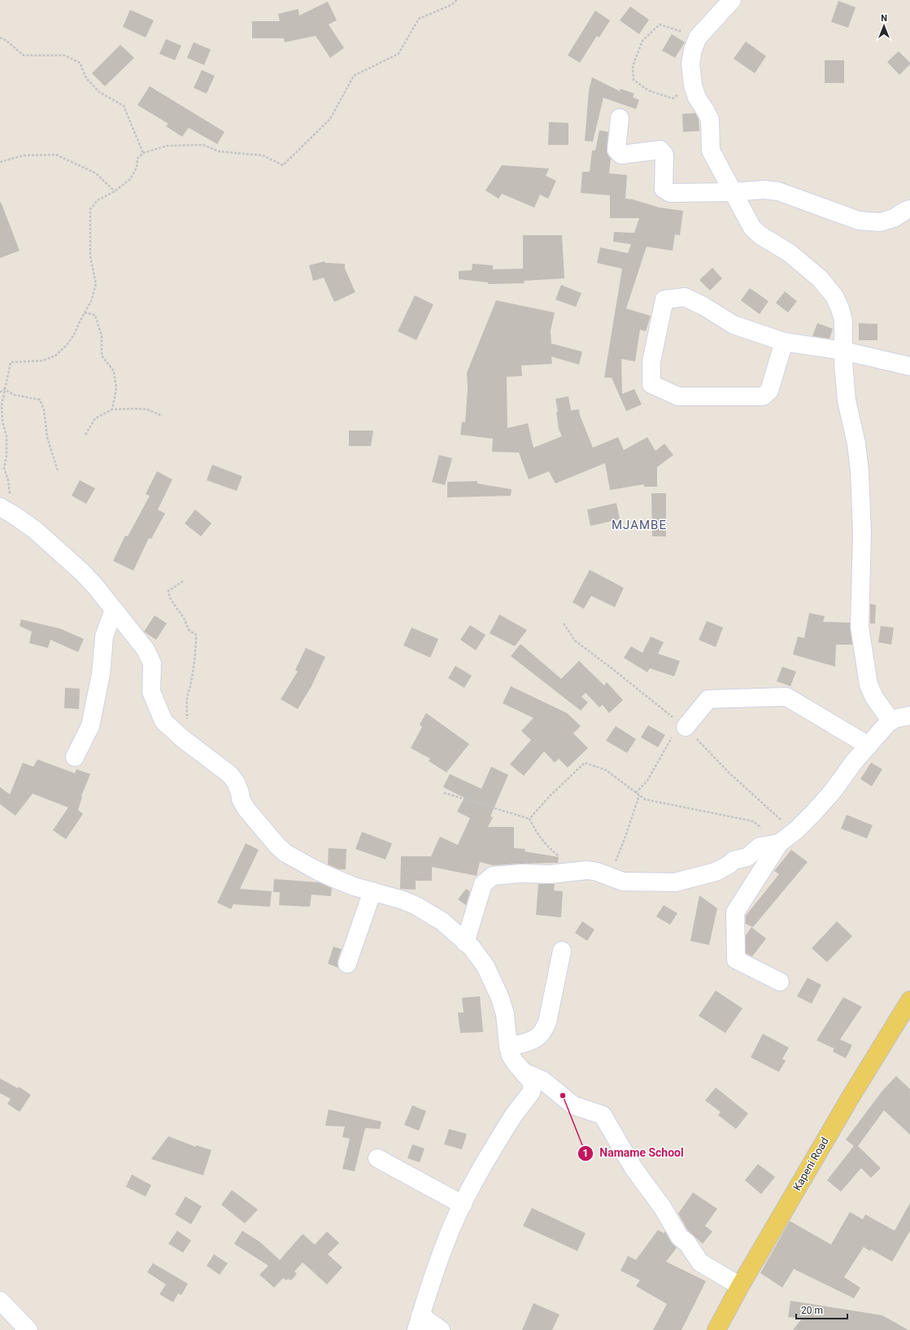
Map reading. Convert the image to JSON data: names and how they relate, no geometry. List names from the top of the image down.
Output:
{
  "streets": {
    "main road": ["Kapeni Road"]
  },
  "districts": ["MJAMBE"],
  "places": ["Namame School"],
  "scale_bar": "20 m",
  "north": "top"
}
